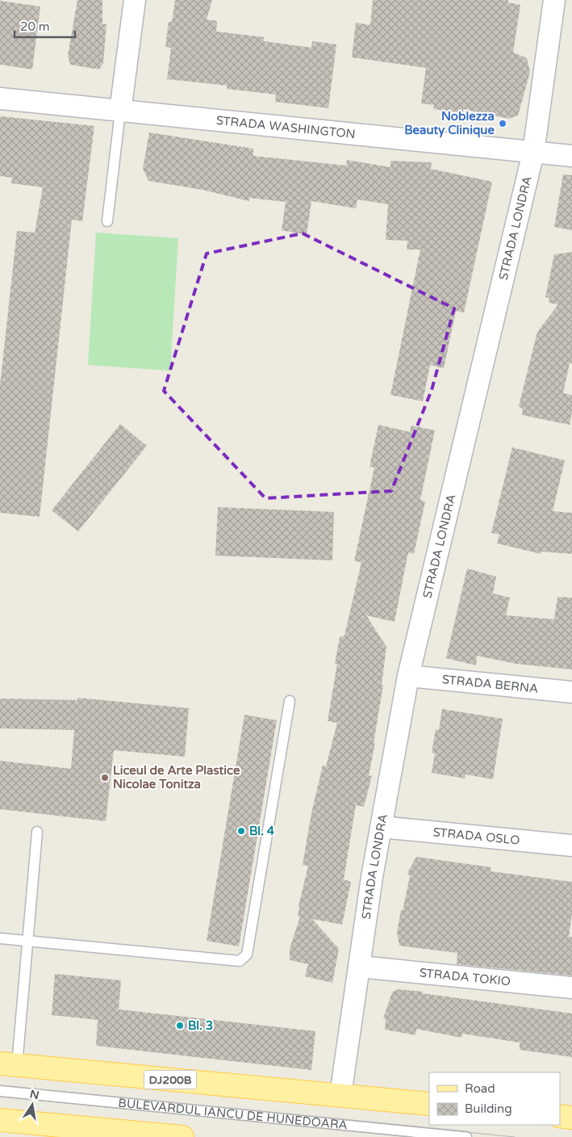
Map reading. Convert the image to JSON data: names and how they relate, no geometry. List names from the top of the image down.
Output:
{
  "streets": {
    "main road": ["DJ200B"],
    "street": [
      "STRADA WASHINGTON",
      "STRADA LONDRA",
      "STRADA BERNA",
      "STRADA OSLO",
      "STRADA TOKIO"
    ],
    "lane": ["BULEVARDUL IANCU DE HUNEDOARA"]
  },
  "crossings": [
    ["STRADA WASHINGTON", "STRADA LONDRA"],
    ["STRADA LONDRA", "STRADA BERNA"],
    ["STRADA LONDRA", "STRADA OSLO"],
    ["STRADA LONDRA", "STRADA TOKIO"],
    ["STRADA LONDRA", "DJ200B"]
  ],
  "places": [
    "Noblezza Beauty Clinique",
    "Liceul de Arte Plastice Nicolae Tonitza",
    "Bl. 4",
    "Bl. 3"
  ],
  "legend": ["Road", "Building"],
  "scale_bar": "20 m",
  "north": "top"
}
